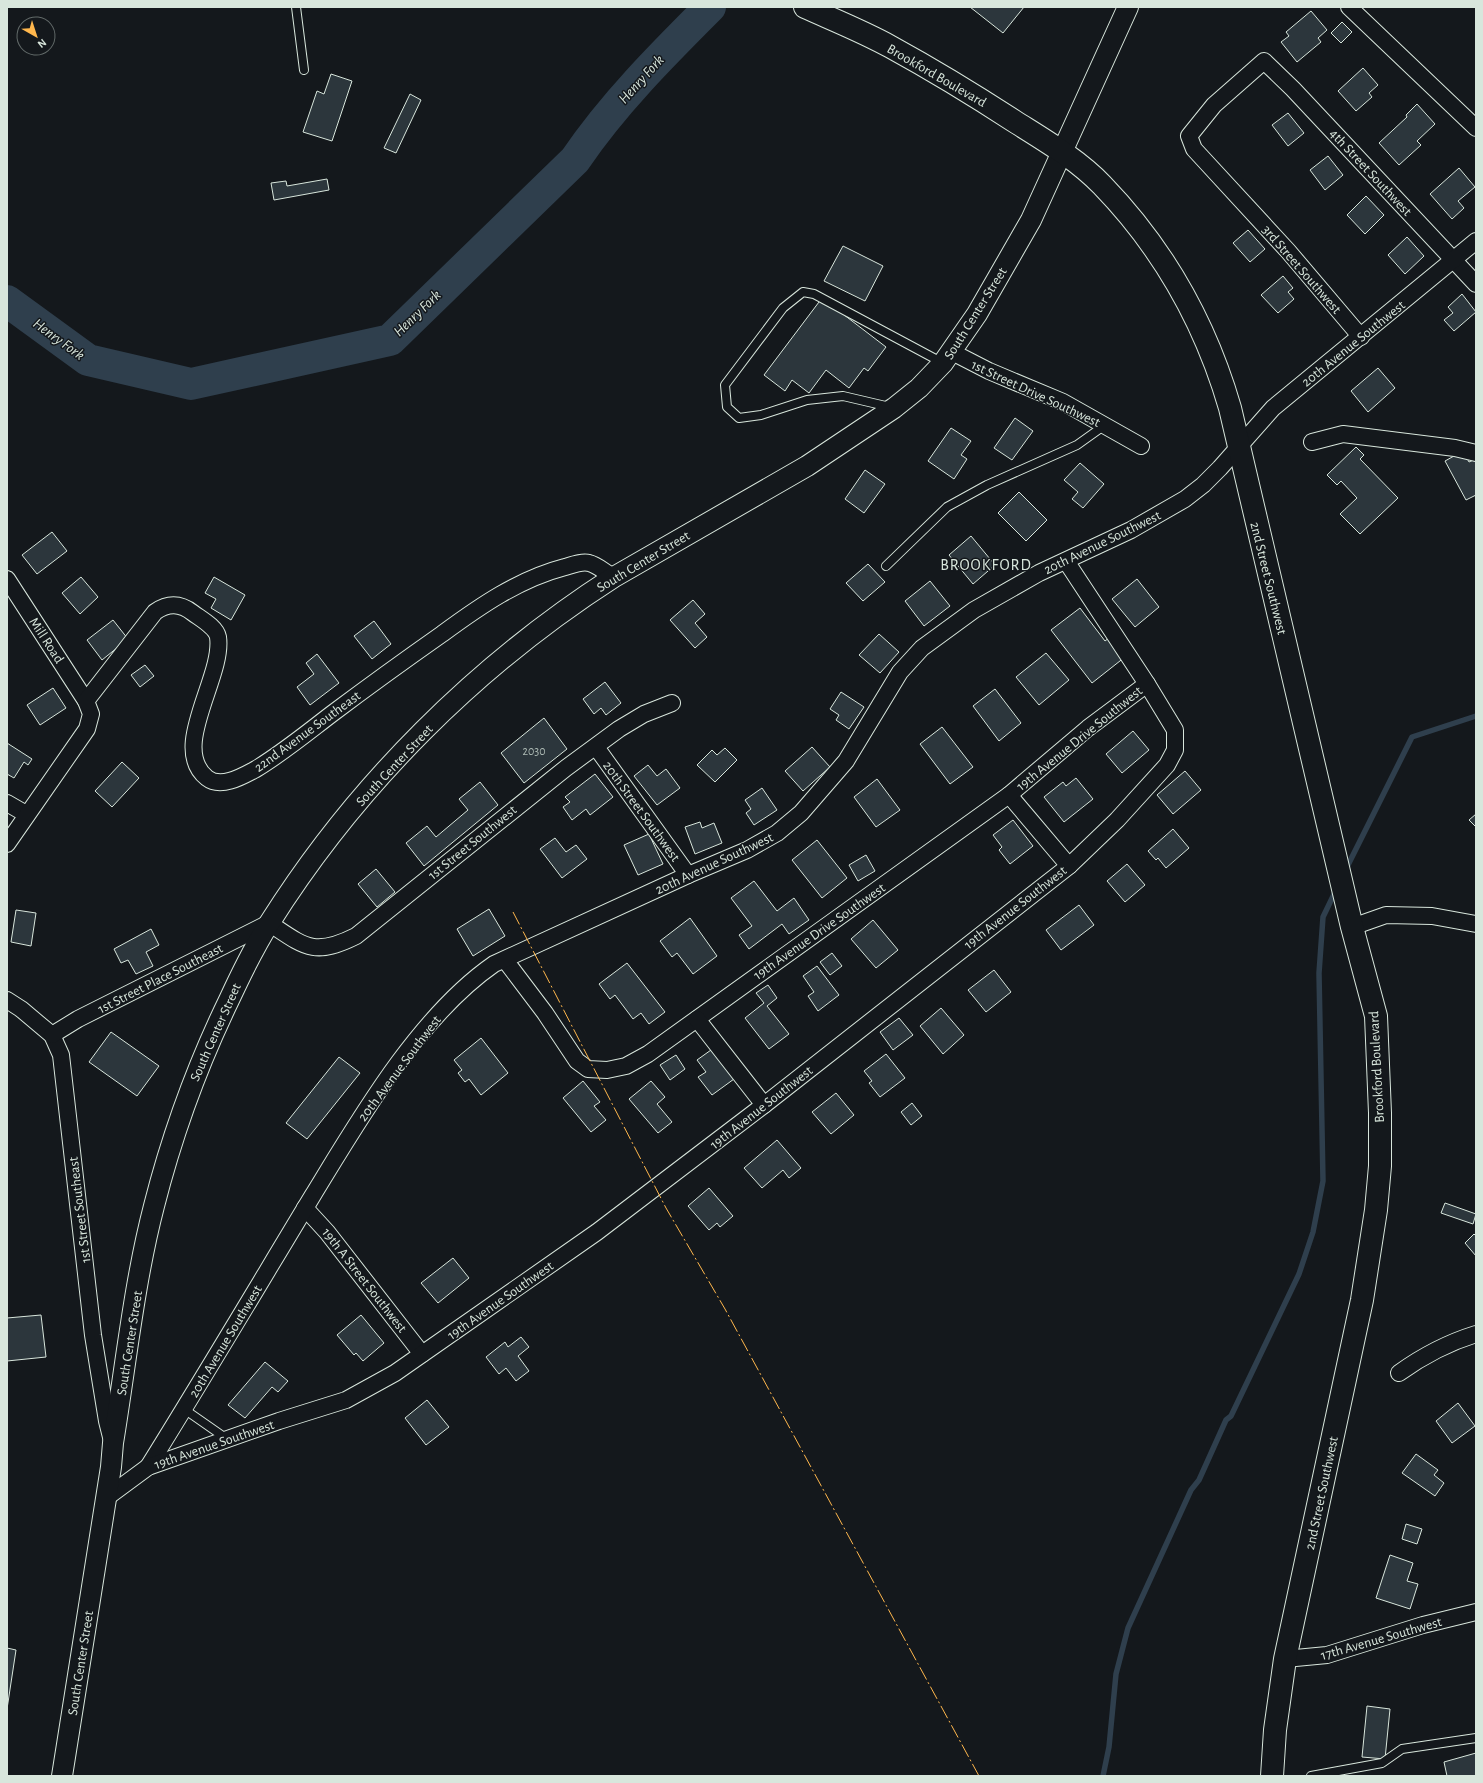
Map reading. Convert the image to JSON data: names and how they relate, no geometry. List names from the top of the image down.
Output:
{
  "streets": {
    "main road": ["Brookford Boulevard", "2nd Street Southwest"],
    "street": [
      "4th Street Southwest",
      "3rd Street Southwest",
      "South Center Street",
      "20th Avenue Southwest",
      "1st Street Drive Southwest",
      "Mill Road",
      "22nd Avenue Southeast",
      "19th Avenue Drive Southwest",
      "20th Street Southwest",
      "1st Street Southwest",
      "19th Avenue Southwest",
      "1st Street Place Southeast",
      "1st Street Southeast",
      "19th A Street Southwest",
      "17th Avenue Southwest"
    ]
  },
  "crossings": [
    ["Brookford Boulevard", "South Center Street"],
    ["Brookford Boulevard", "2nd Street Southwest"],
    ["4th Street Southwest", "3rd Street Southwest"],
    ["4th Street Southwest", "20th Avenue Southwest"],
    ["3rd Street Southwest", "20th Avenue Southwest"],
    ["South Center Street", "1st Street Drive Southwest"],
    ["South Center Street", "2nd Street Southwest"],
    ["South Center Street", "22nd Avenue Southeast"],
    ["South Center Street", "1st Street Southwest"],
    ["South Center Street", "19th Avenue Southwest"],
    ["South Center Street", "1st Street Place Southeast"],
    ["South Center Street", "1st Street Southeast"],
    ["20th Avenue Southwest", "2nd Street Southwest"],
    ["20th Avenue Southwest", "19th Avenue Drive Southwest"],
    ["20th Avenue Southwest", "20th Street Southwest"],
    ["20th Avenue Southwest", "19th Avenue Southwest"],
    ["20th Avenue Southwest", "19th A Street Southwest"],
    ["2nd Street Southwest", "17th Avenue Southwest"],
    ["Mill Road", "22nd Avenue Southeast"],
    ["19th Avenue Drive Southwest", "19th Avenue Southwest"],
    ["20th Street Southwest", "1st Street Southwest"],
    ["1st Street Southwest", "1st Street Place Southeast"],
    ["19th Avenue Southwest", "19th A Street Southwest"],
    ["1st Street Place Southeast", "1st Street Southeast"]
  ],
  "districts": ["BROOKFORD"],
  "water": ["Henry Fork"],
  "house_numbers": ["2030"],
  "north": "bottom right"
}
